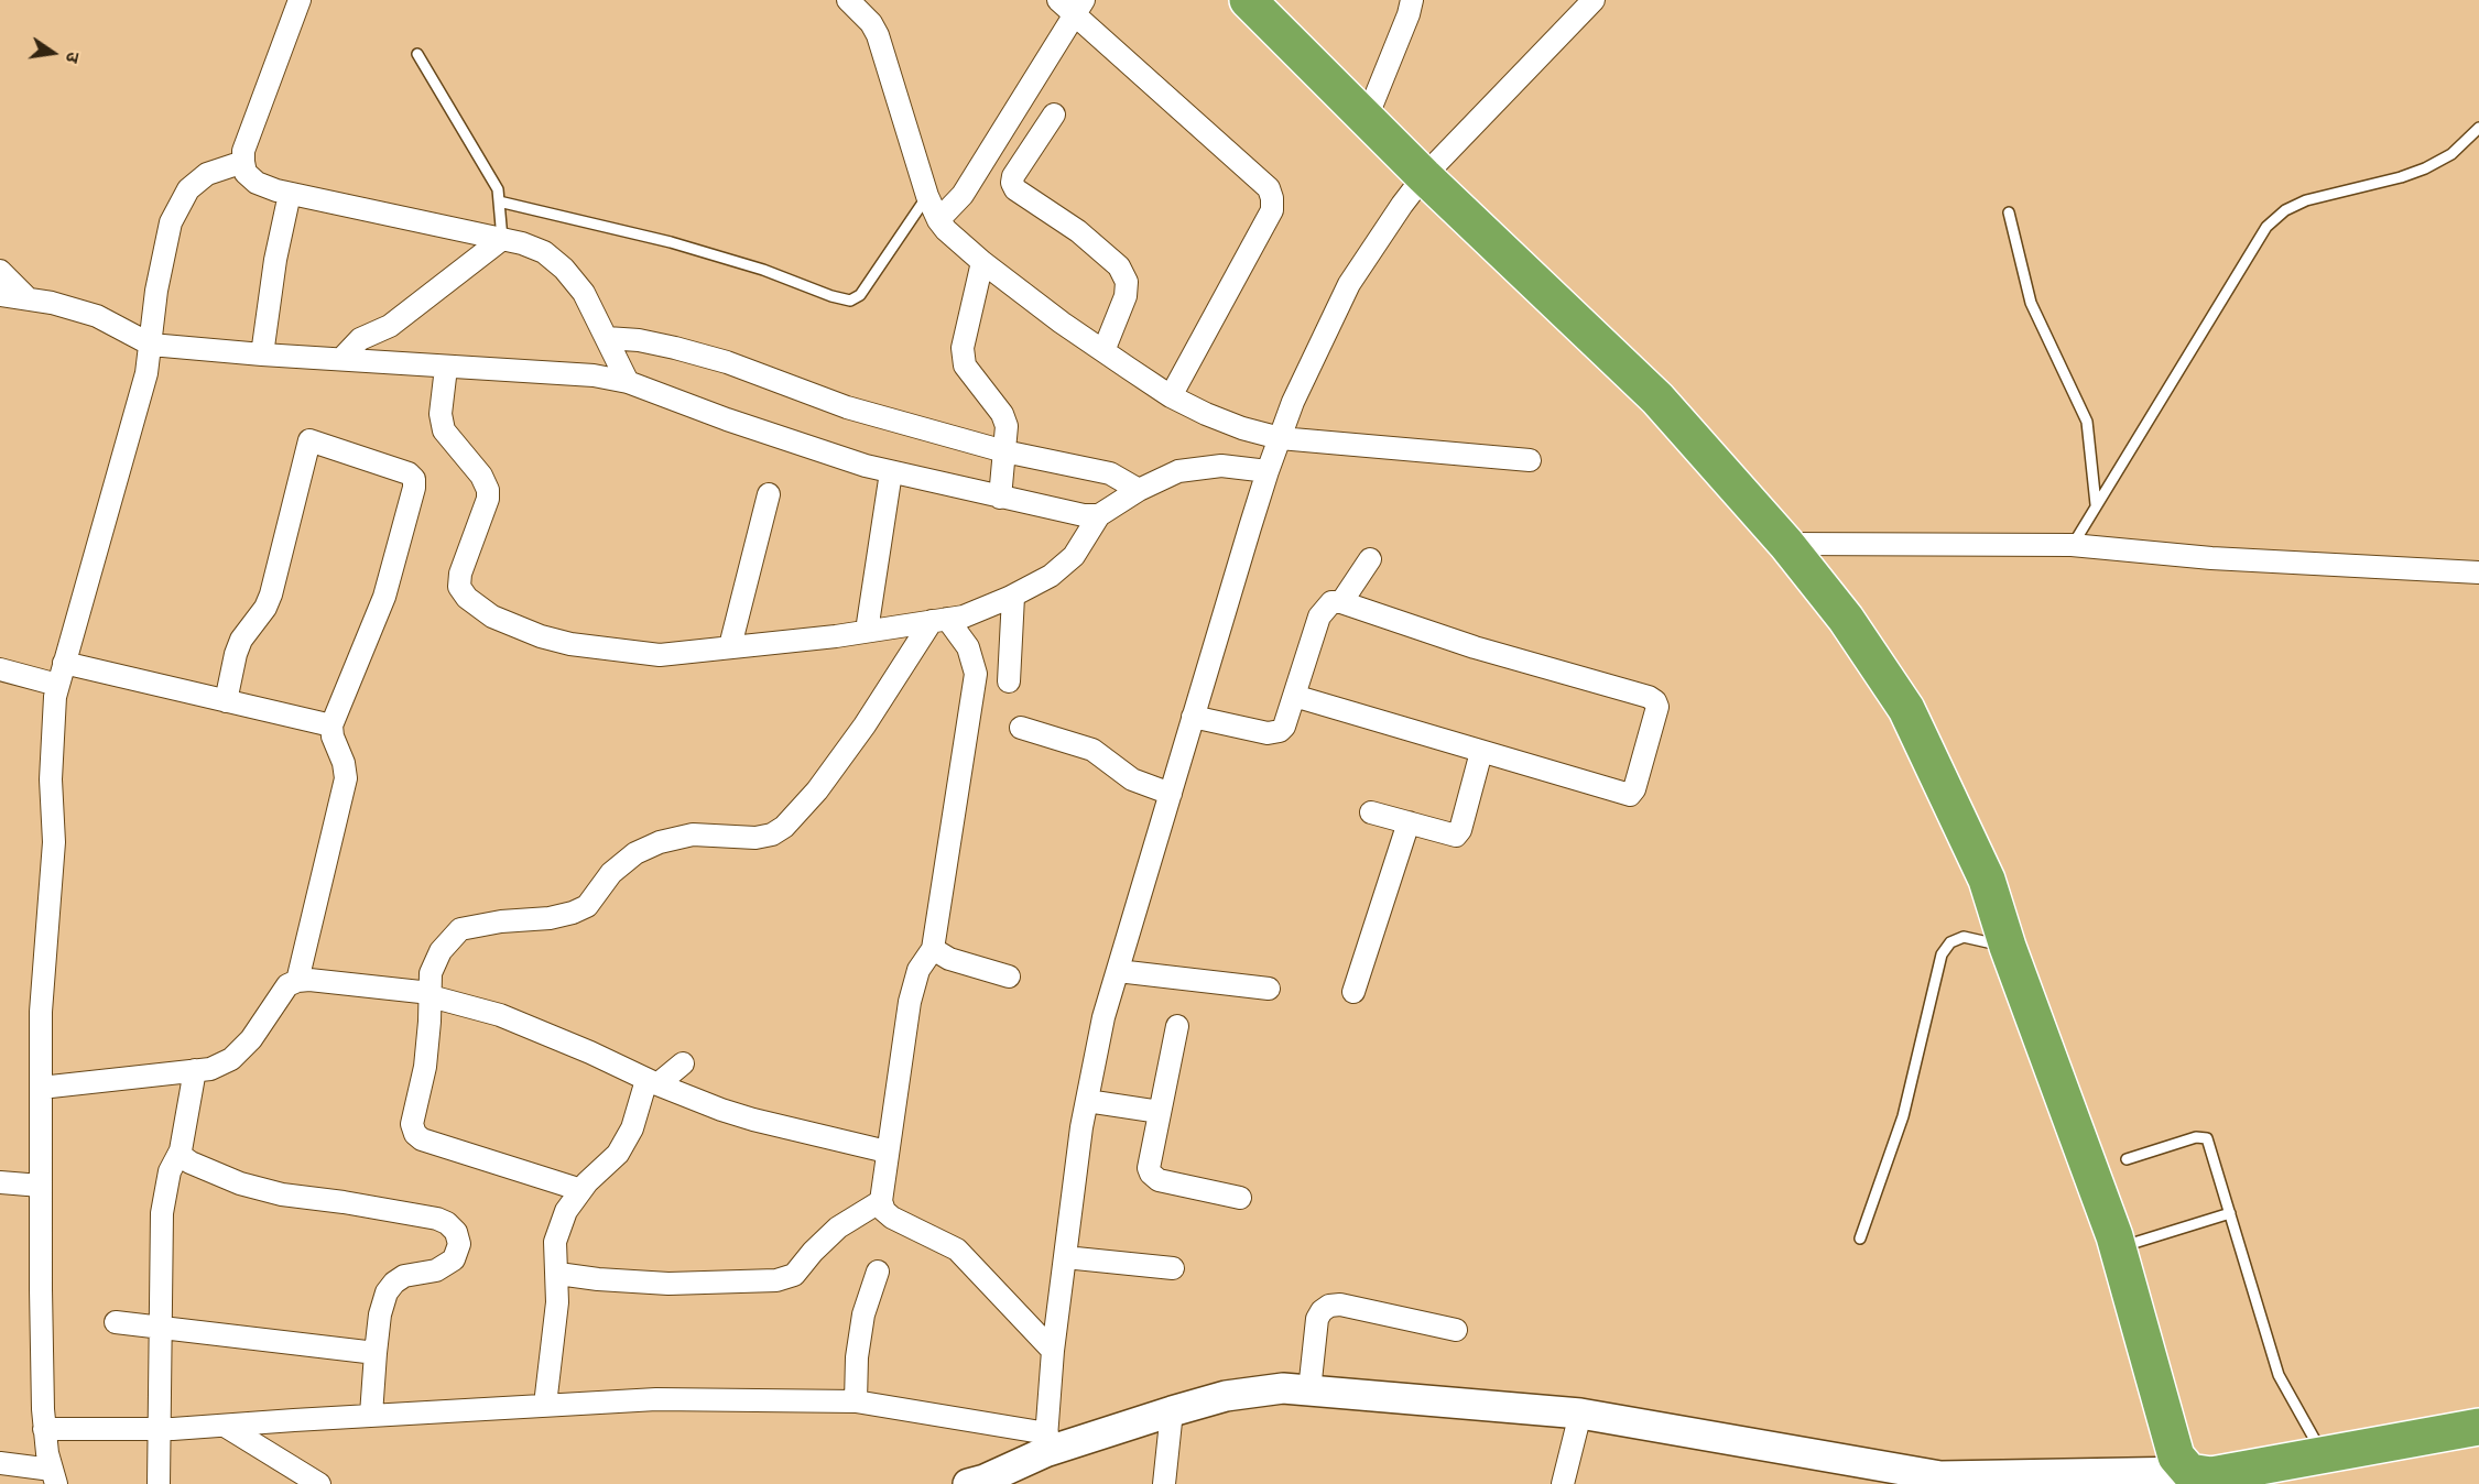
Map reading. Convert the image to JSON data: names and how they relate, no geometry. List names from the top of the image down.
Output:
{
  "north": "right"
}
